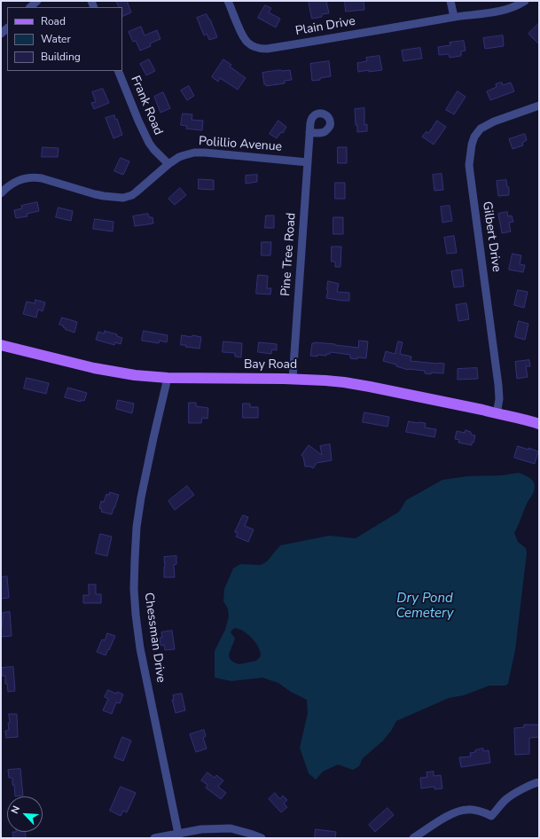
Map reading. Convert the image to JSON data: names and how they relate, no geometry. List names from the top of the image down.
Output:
{
  "streets": {
    "main road": ["Bay Road"],
    "street": [
      "Plain Drive",
      "Frank Road",
      "Polillio Avenue",
      "Gilbert Drive",
      "Pine Tree Road",
      "Chessman Drive"
    ]
  },
  "crossings": [
    ["Frank Road", "Polillio Avenue"],
    ["Polillio Avenue", "Pine Tree Road"],
    ["Gilbert Drive", "Bay Road"],
    ["Pine Tree Road", "Bay Road"],
    ["Bay Road", "Chessman Drive"]
  ],
  "water": ["Dry Pond Cemetery"],
  "legend": ["Road", "Water", "Building"],
  "north": "top left"
}
